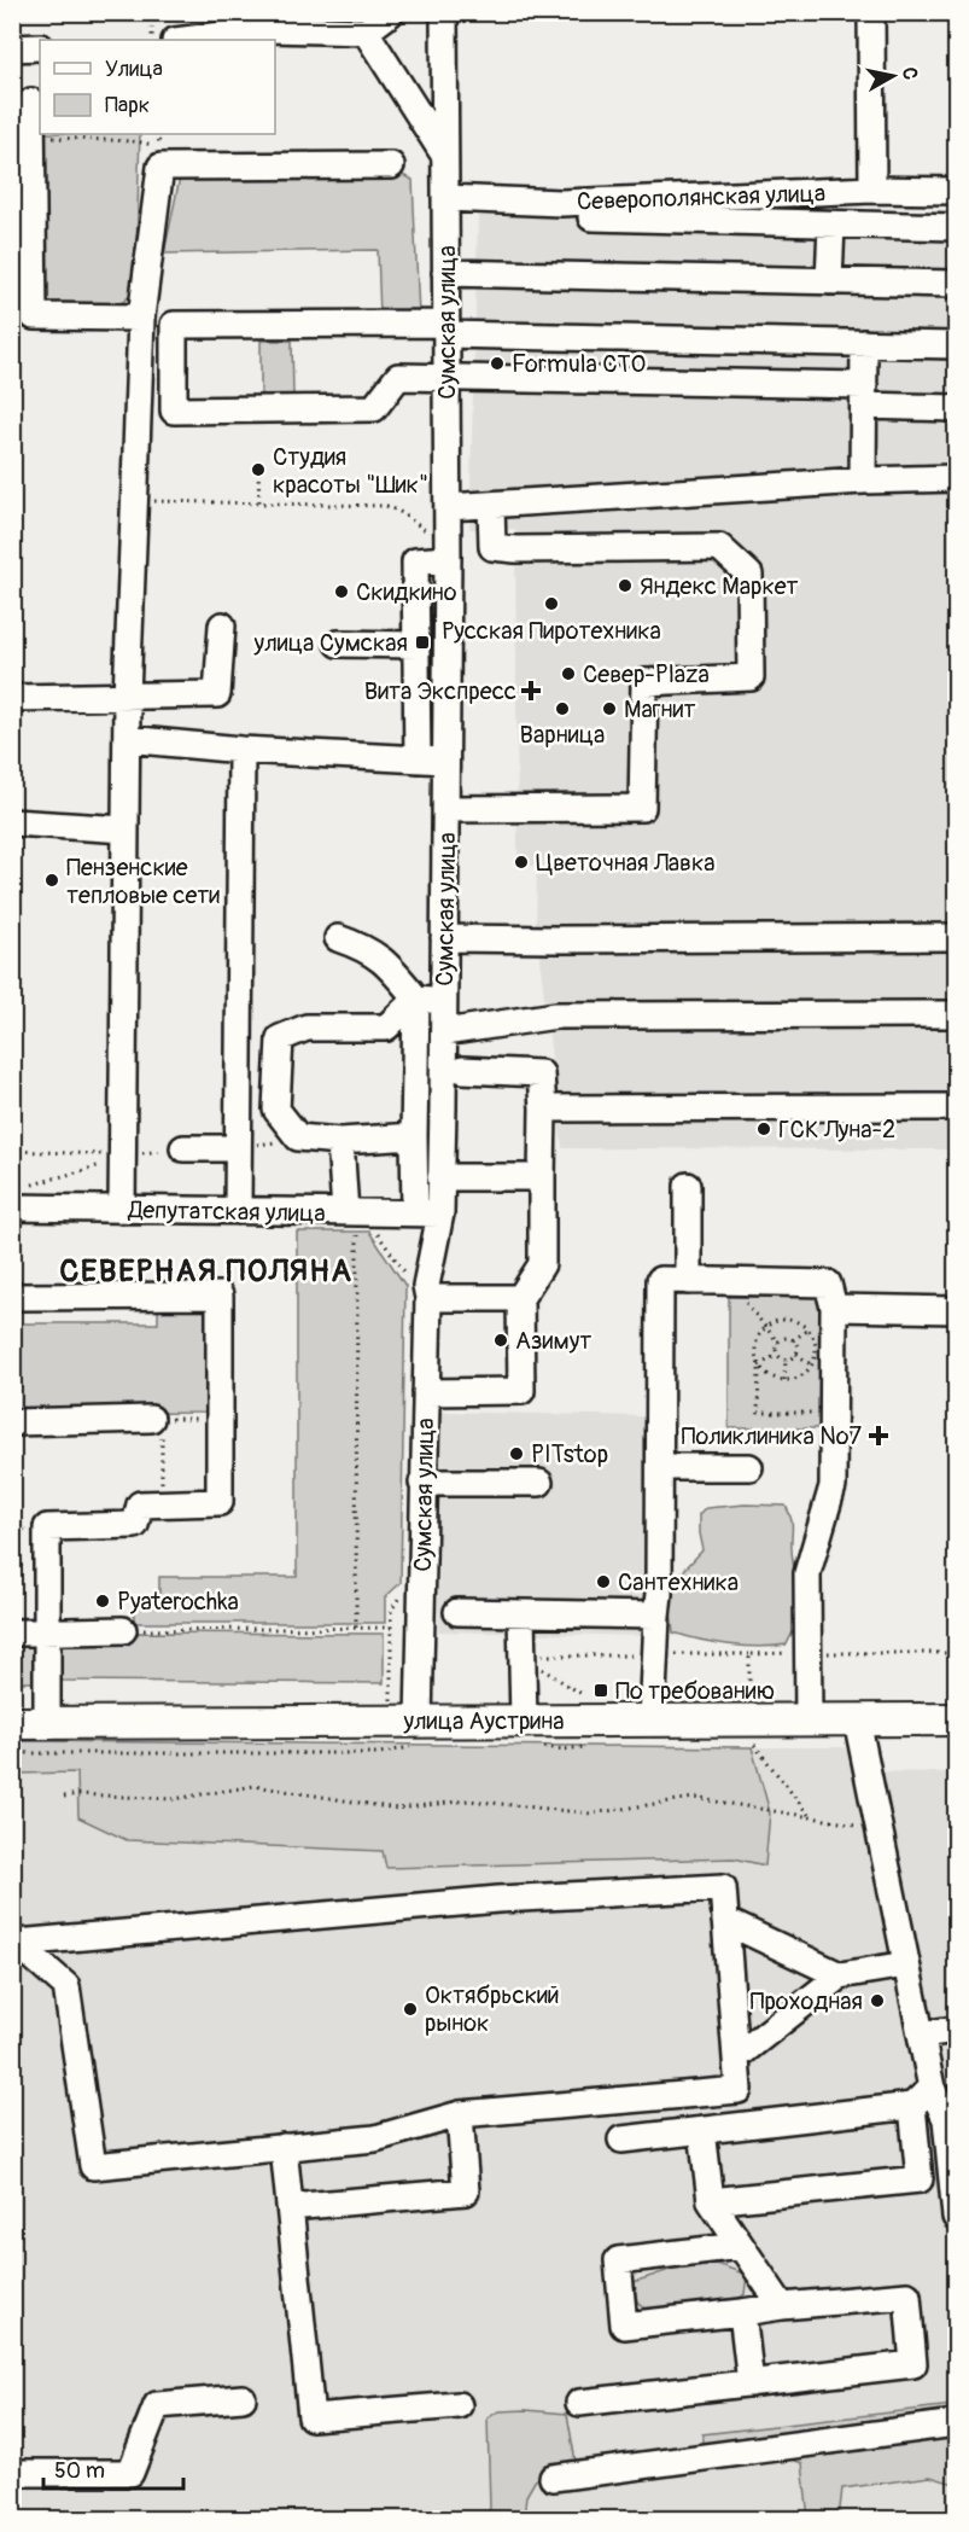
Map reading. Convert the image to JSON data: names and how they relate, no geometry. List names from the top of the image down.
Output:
{
  "streets": {
    "main road": ["улица Аустрина"],
    "street": ["Северополянская улица", "Сумская улица", "Депутатская улица"]
  },
  "crossings": [
    ["Северополянская улица", "Сумская улица"],
    ["Сумская улица", "Депутатская улица"],
    ["Сумская улица", "улица Аустрина"]
  ],
  "districts": ["СЕВЕРНАЯ ПОЛЯНА"],
  "places": {
    "other": [
      "Formula СТО",
      "Студия красоты \"Шик\"",
      "Яндекс Маркет",
      "Скидкино",
      "Русская Пиротехника",
      "Север-Plaza",
      "Варница",
      "Магнит",
      "Цветочная Лавка",
      "Пензенские тепловые сети",
      "ГСК Луна-2",
      "Азимут",
      "PITstop",
      "Сантехника",
      "Pyaterochka",
      "Проходная",
      "Октябрьский рынок"
    ],
    "transit": ["улица Сумская", "По требованию"],
    "health": ["Вита Экспресс", "Поликлиника №7"]
  },
  "legend": ["Улица", "Парк"],
  "scale_bar": "50 m",
  "north": "right"
}
